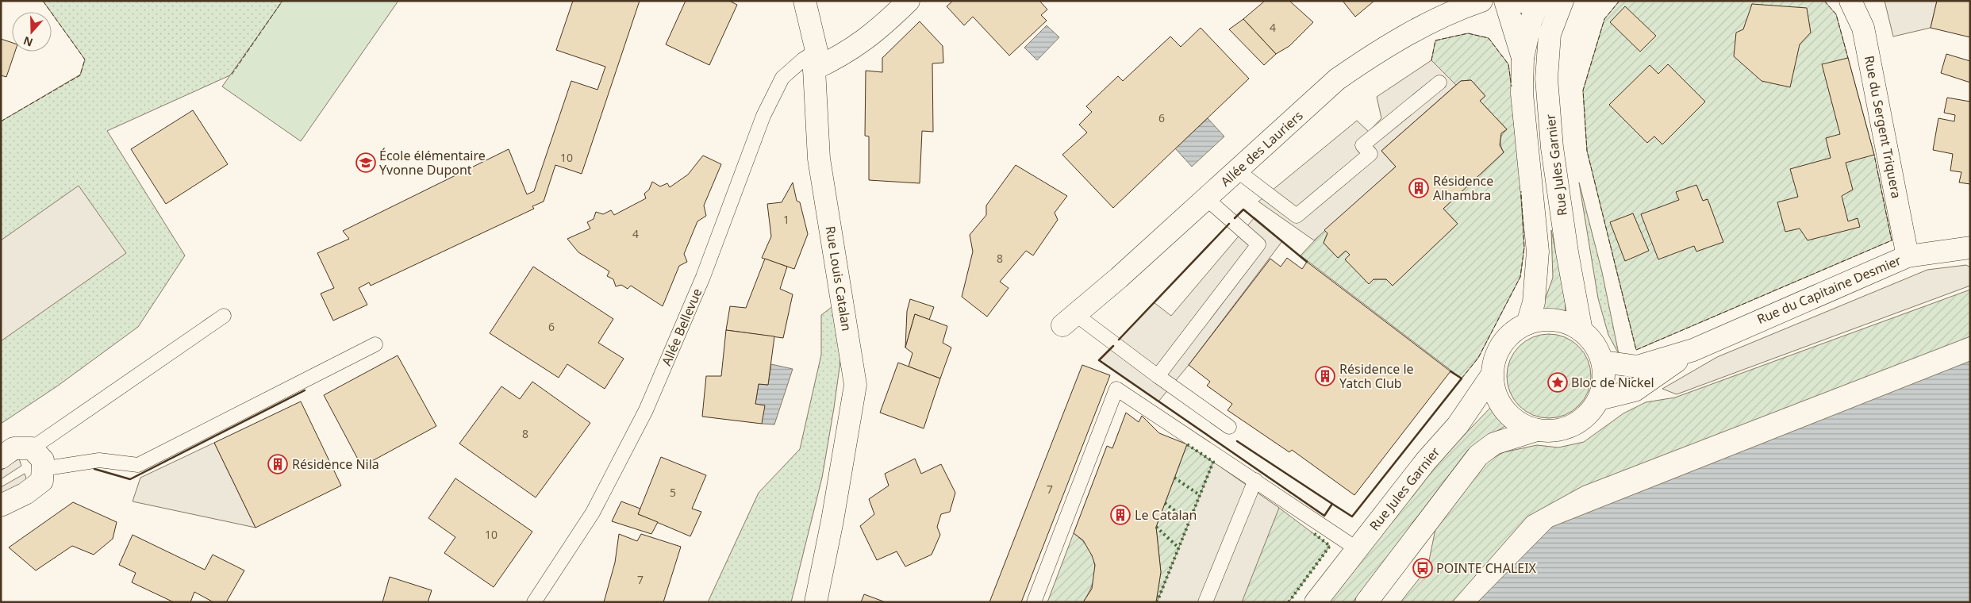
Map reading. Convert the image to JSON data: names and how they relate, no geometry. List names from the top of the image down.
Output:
{
  "streets": {
    "street": [
      "Rue du Sergent Triquera",
      "Allée des Lauriers",
      "Rue Jules Garnier",
      "Rue Louis Catalan",
      "Rue du Capitaine Desmier"
    ],
    "lane": ["Allée Bellevue"]
  },
  "crossings": [
    ["Rue du Sergent Triquera", "Rue du Capitaine Desmier"],
    ["Rue Jules Garnier", "Rue du Capitaine Desmier"],
    ["Rue Louis Catalan", "Allée Bellevue"]
  ],
  "places": {
    "school or university": ["École élémentaire Yvonne Dupont"],
    "building": [
      "Résidence Alhambra",
      "Résidence le Yatch Club",
      "Résidence Nila",
      "Le Catalan"
    ],
    "place": ["Bloc de Nickel"],
    "bus stop": ["POINTE CHALEIX"]
  },
  "house_numbers": [
    "4",
    "6",
    "10",
    "1",
    "4",
    "8",
    "6",
    "8",
    "7",
    "5",
    "10",
    "7"
  ],
  "north": "bottom"
}
